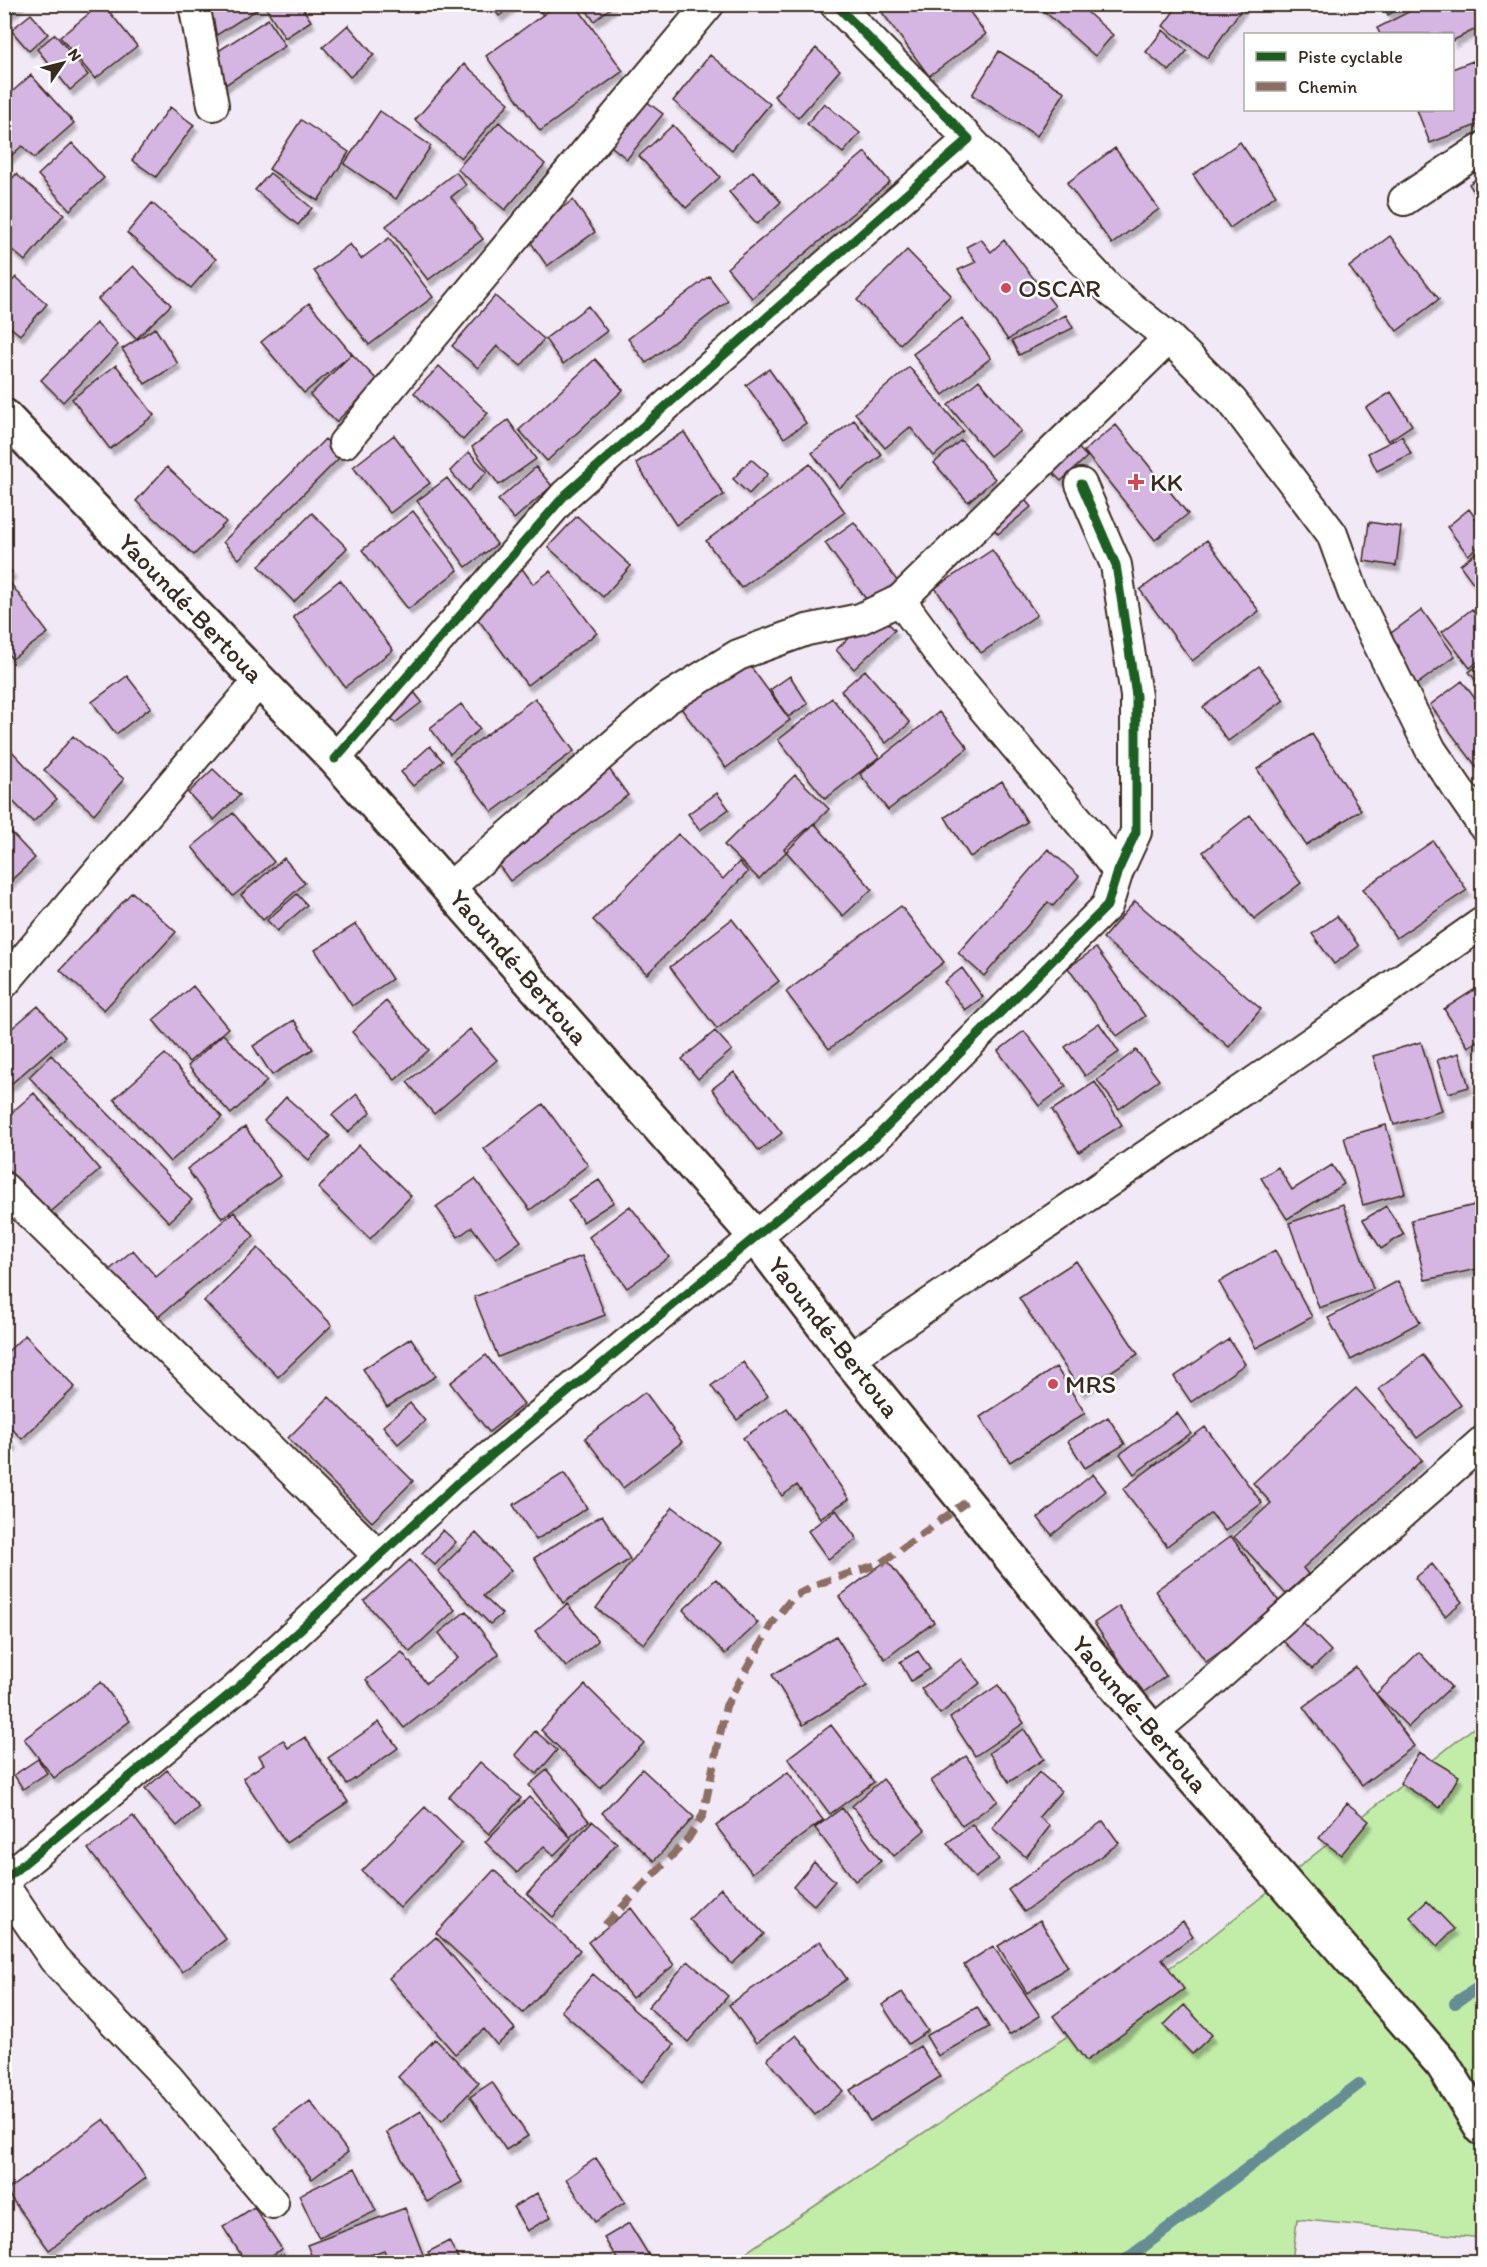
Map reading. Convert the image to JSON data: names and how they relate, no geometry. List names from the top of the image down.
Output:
{
  "streets": {
    "highway": ["Yaoundé-Bertoua"]
  },
  "places": {
    "other": ["OSCAR", "MRS"],
    "health": ["KK"]
  },
  "legend": ["Piste cyclable", "Chemin"],
  "north": "top right"
}
